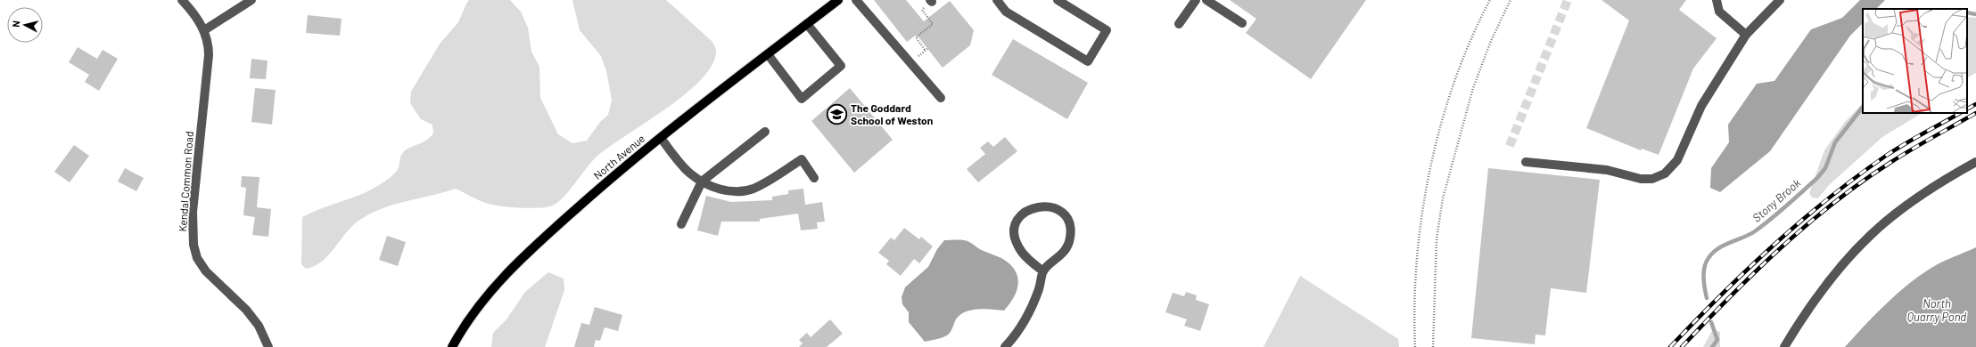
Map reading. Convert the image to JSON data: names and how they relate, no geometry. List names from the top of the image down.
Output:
{
  "streets": {
    "main road": ["North Avenue"],
    "street": ["Kendal Common Road"]
  },
  "water": ["Stony Brook", "North Quarry Pond"],
  "places": {
    "school or university": ["The Goddard School of Weston"]
  },
  "north": "left"
}
